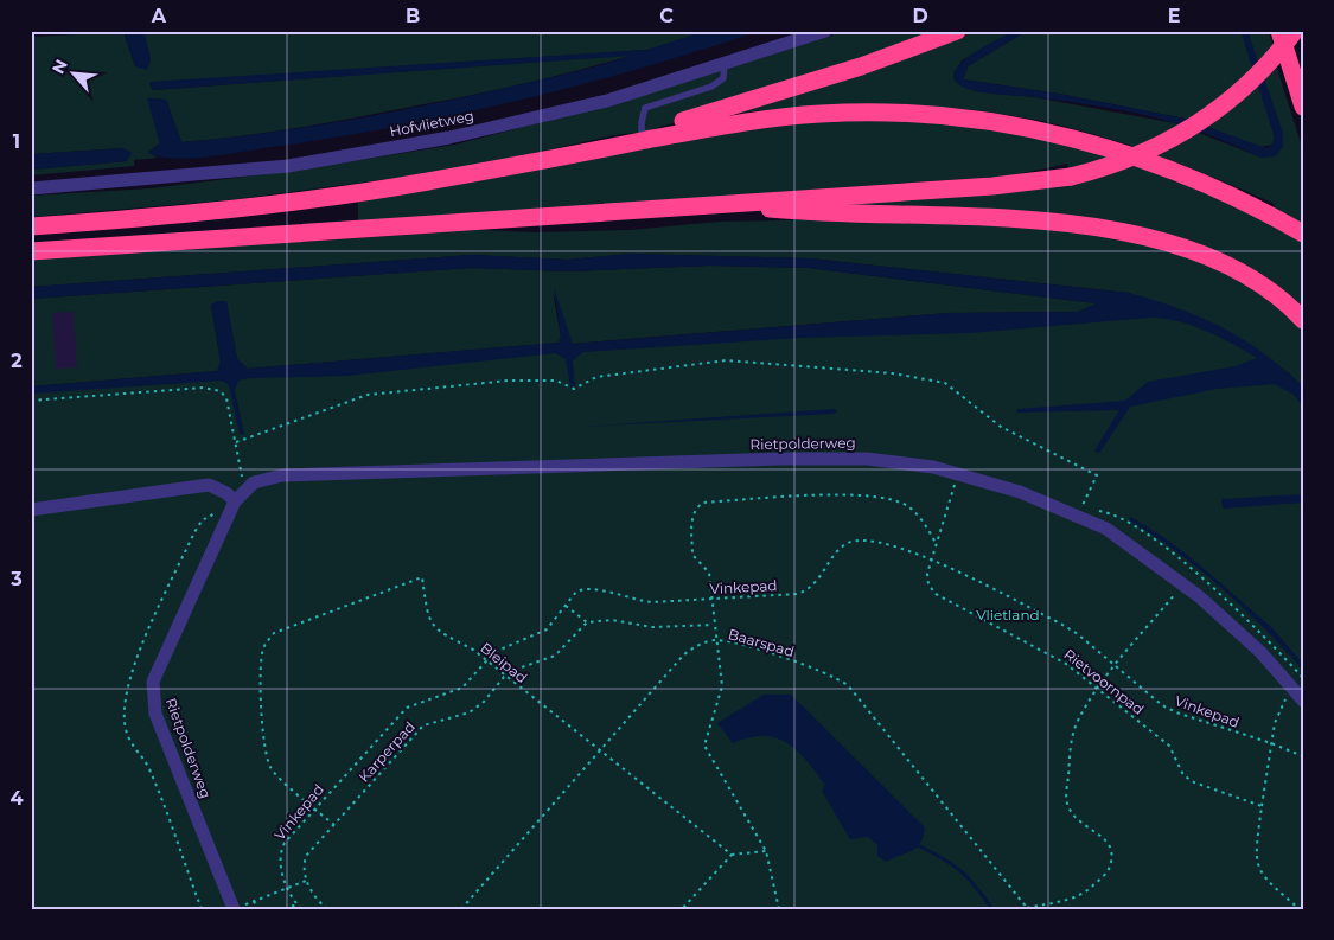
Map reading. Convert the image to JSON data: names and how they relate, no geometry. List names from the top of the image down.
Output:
{
  "streets": {
    "street": ["Hofvlietweg", "Rietpolderweg"],
    "path": [
      "Vinkepad",
      "Baarspad",
      "Bleipad",
      "Rietvoornpad",
      "Karperpad"
    ]
  },
  "crossings": [
    ["Rietpolderweg", "Rietvoornpad"],
    ["Vinkepad", "Bleipad"],
    ["Vinkepad", "Rietvoornpad"],
    ["Baarspad", "Bleipad"],
    ["Bleipad", "Karperpad"]
  ],
  "parks": ["Vlietland"],
  "north": "top left",
  "grid": {
    "columns": [
      "A",
      "B",
      "C",
      "D",
      "E"
    ],
    "rows": [
      "1",
      "2",
      "3",
      "4"
    ]
  }
}
